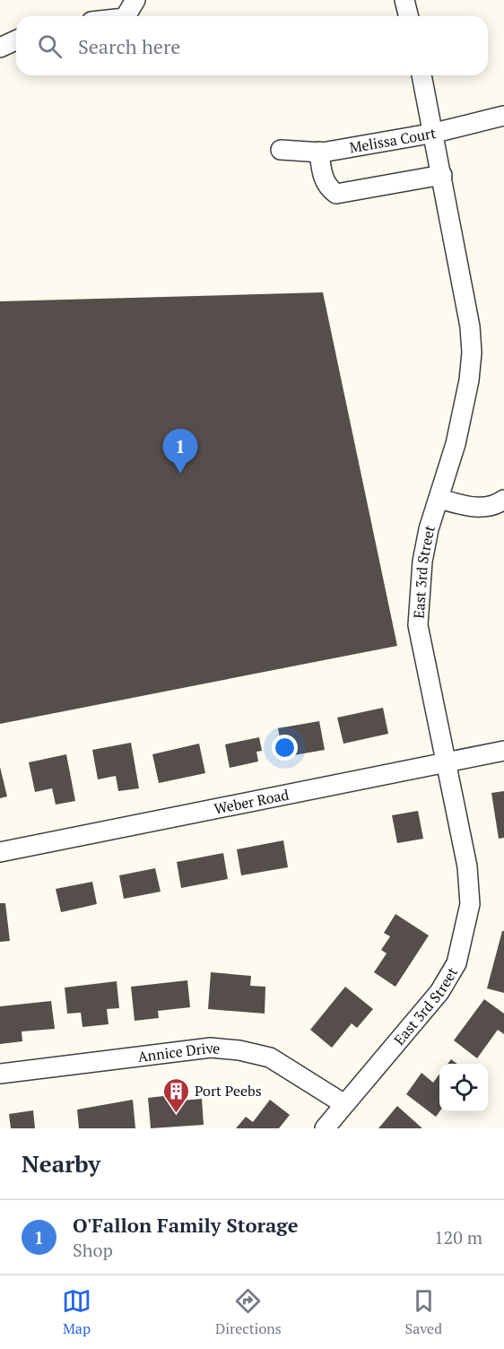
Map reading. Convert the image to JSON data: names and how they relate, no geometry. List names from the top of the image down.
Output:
{
  "streets": {
    "street": [
      "Melissa Court",
      "East 3rd Street",
      "Weber Road",
      "Annice Drive"
    ]
  },
  "crossings": [
    ["Melissa Court", "East 3rd Street"],
    ["East 3rd Street", "Weber Road"],
    ["East 3rd Street", "Annice Drive"]
  ],
  "places": {
    "building": ["Port Peebs"]
  },
  "page": {
    "search": "Search here",
    "pins": "1",
    "heading": "Nearby",
    "list": [
      {
        "mark": "1",
        "name": "O'Fallon Family Storage",
        "note": "Shop",
        "value": "120 m"
      }
    ],
    "nav": ["Map", "Directions", "Saved"]
  }
}
